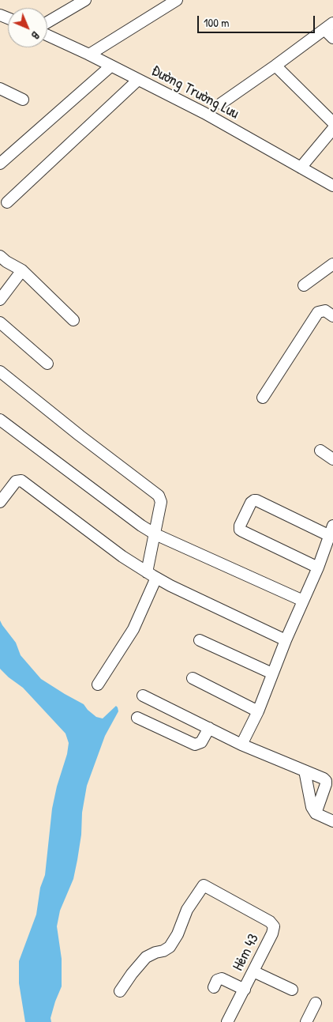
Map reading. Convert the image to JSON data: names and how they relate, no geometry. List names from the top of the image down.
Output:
{
  "streets": {
    "street": ["Đường Trường Lưu", "Hẻm 43"]
  },
  "scale_bar": "100 m",
  "north": "bottom right"
}
